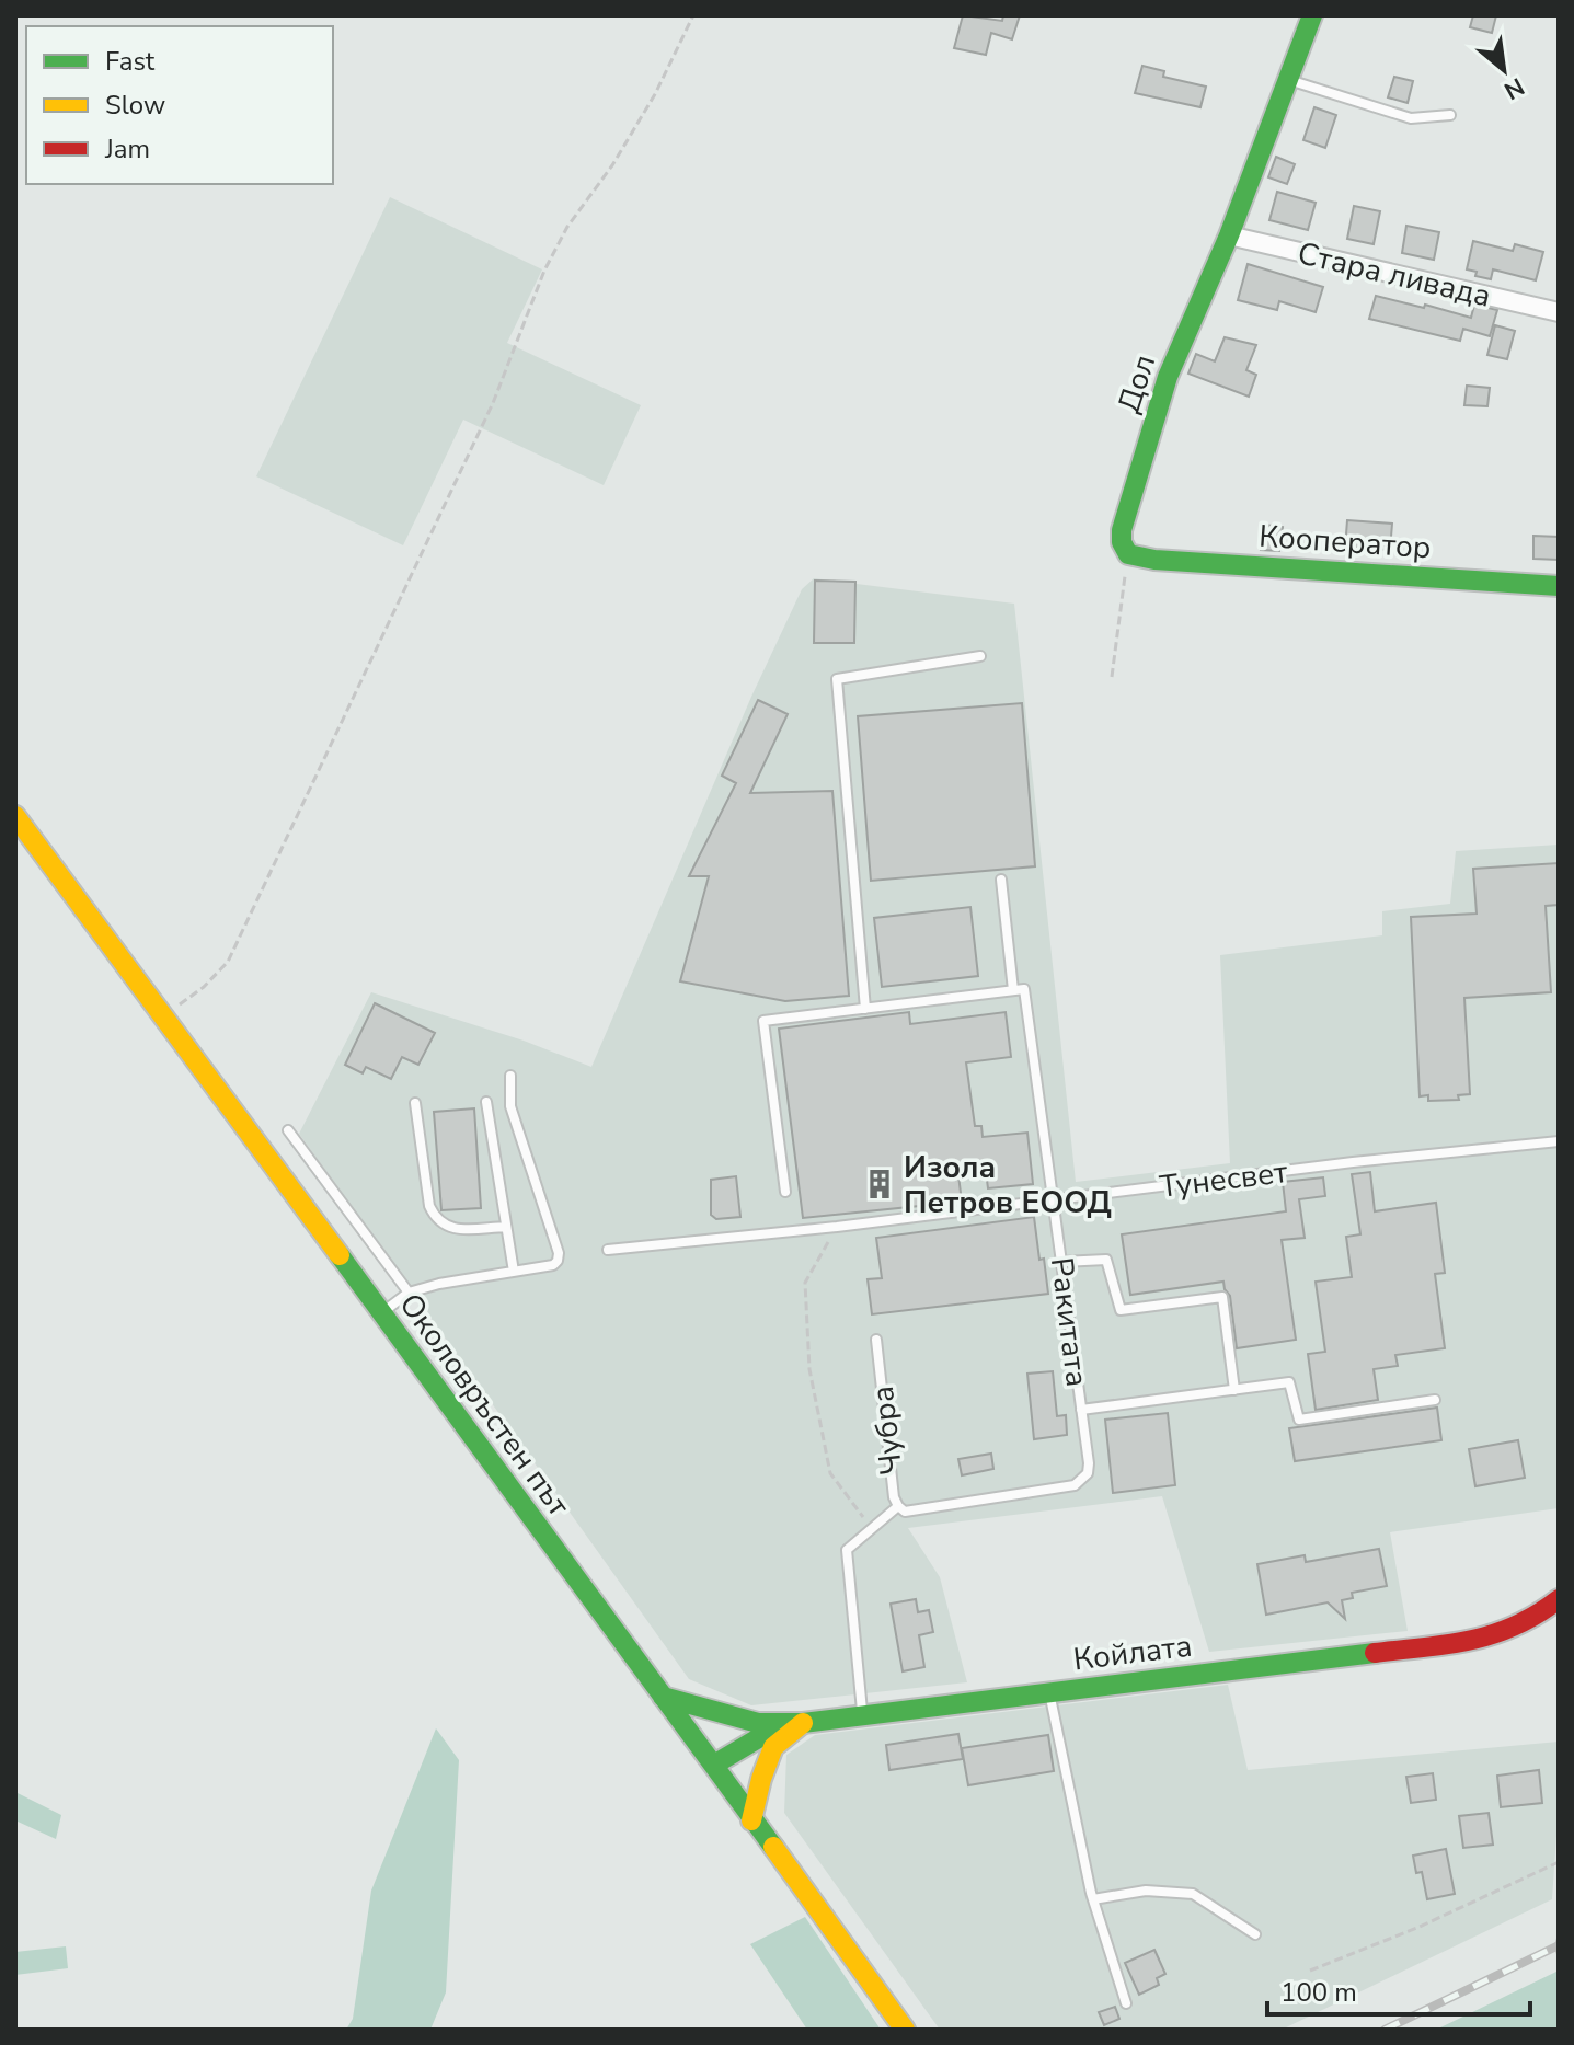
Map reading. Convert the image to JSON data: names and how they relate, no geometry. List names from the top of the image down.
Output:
{
  "streets": {
    "street": [
      "Стара ливада",
      "Дол",
      "Кооператор",
      "Околовръстен път",
      "Койлата"
    ],
    "lane": ["Тунесвет", "Ракитата", "Чубра"]
  },
  "crossings": [
    ["Стара ливада", "Дол"],
    ["Дол", "Кооператор"],
    ["Тунесвет", "Ракитата"],
    ["Ракитата", "Чубра"],
    ["Околовръстен път", "Койлата"]
  ],
  "places": {
    "building": ["Изола Петров ЕООД"]
  },
  "legend": ["Fast", "Slow", "Jam"],
  "scale_bar": "100 m",
  "north": "bottom right"
}
